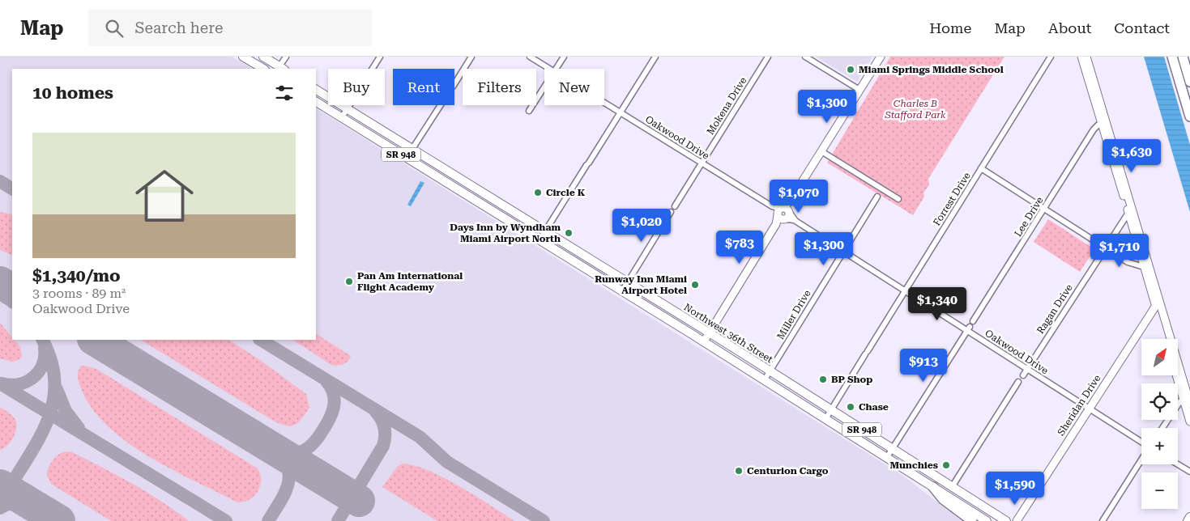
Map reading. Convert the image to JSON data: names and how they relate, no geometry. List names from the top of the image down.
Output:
{
  "streets": {
    "main road": ["SR 948", "Northwest 36th Street"],
    "street": [
      "Mokena Drive",
      "Oakwood Drive",
      "Forrest Drive",
      "Lee Drive",
      "Ragan Drive",
      "Miller Drive",
      "Sheridan Drive"
    ]
  },
  "crossings": [
    ["Mokena Drive", "Oakwood Drive"],
    ["Oakwood Drive", "Forrest Drive"],
    ["Oakwood Drive", "Ragan Drive"],
    ["Oakwood Drive", "Miller Drive"],
    ["Oakwood Drive", "Sheridan Drive"],
    ["Forrest Drive", "Northwest 36th Street"],
    ["Miller Drive", "Northwest 36th Street"]
  ],
  "parks": ["Charles B Stafford Park"],
  "places": [
    "Miami Springs Middle School",
    "Circle K",
    "Days Inn by Wyndham Miami Airport North",
    "Pan Am International Flight Academy",
    "Runway Inn Miami Airport Hotel",
    "BP Shop",
    "Chase",
    "Munchies",
    "Centurion Cargo"
  ],
  "north": "top right",
  "page": {
    "header": "Map",
    "search": "Search here",
    "nav": [
      "Home",
      "Map",
      "About",
      "Contact"
    ],
    "chip": [
      "Buy",
      "Rent",
      "Filters",
      "New"
    ],
    "heading": "10 homes",
    "price": [
      "$1,300",
      "$1,630",
      "$1,070",
      "$1,020",
      "$783",
      "$1,300",
      "$1,710",
      "$1,340",
      "$913",
      "$1,590"
    ],
    "list": [
      {
        "name": "$1,340/mo",
        "note": "3 rooms · 89 m² · Oakwood Drive"
      }
    ],
    "map_buttons": ["+", "−"]
  }
}
